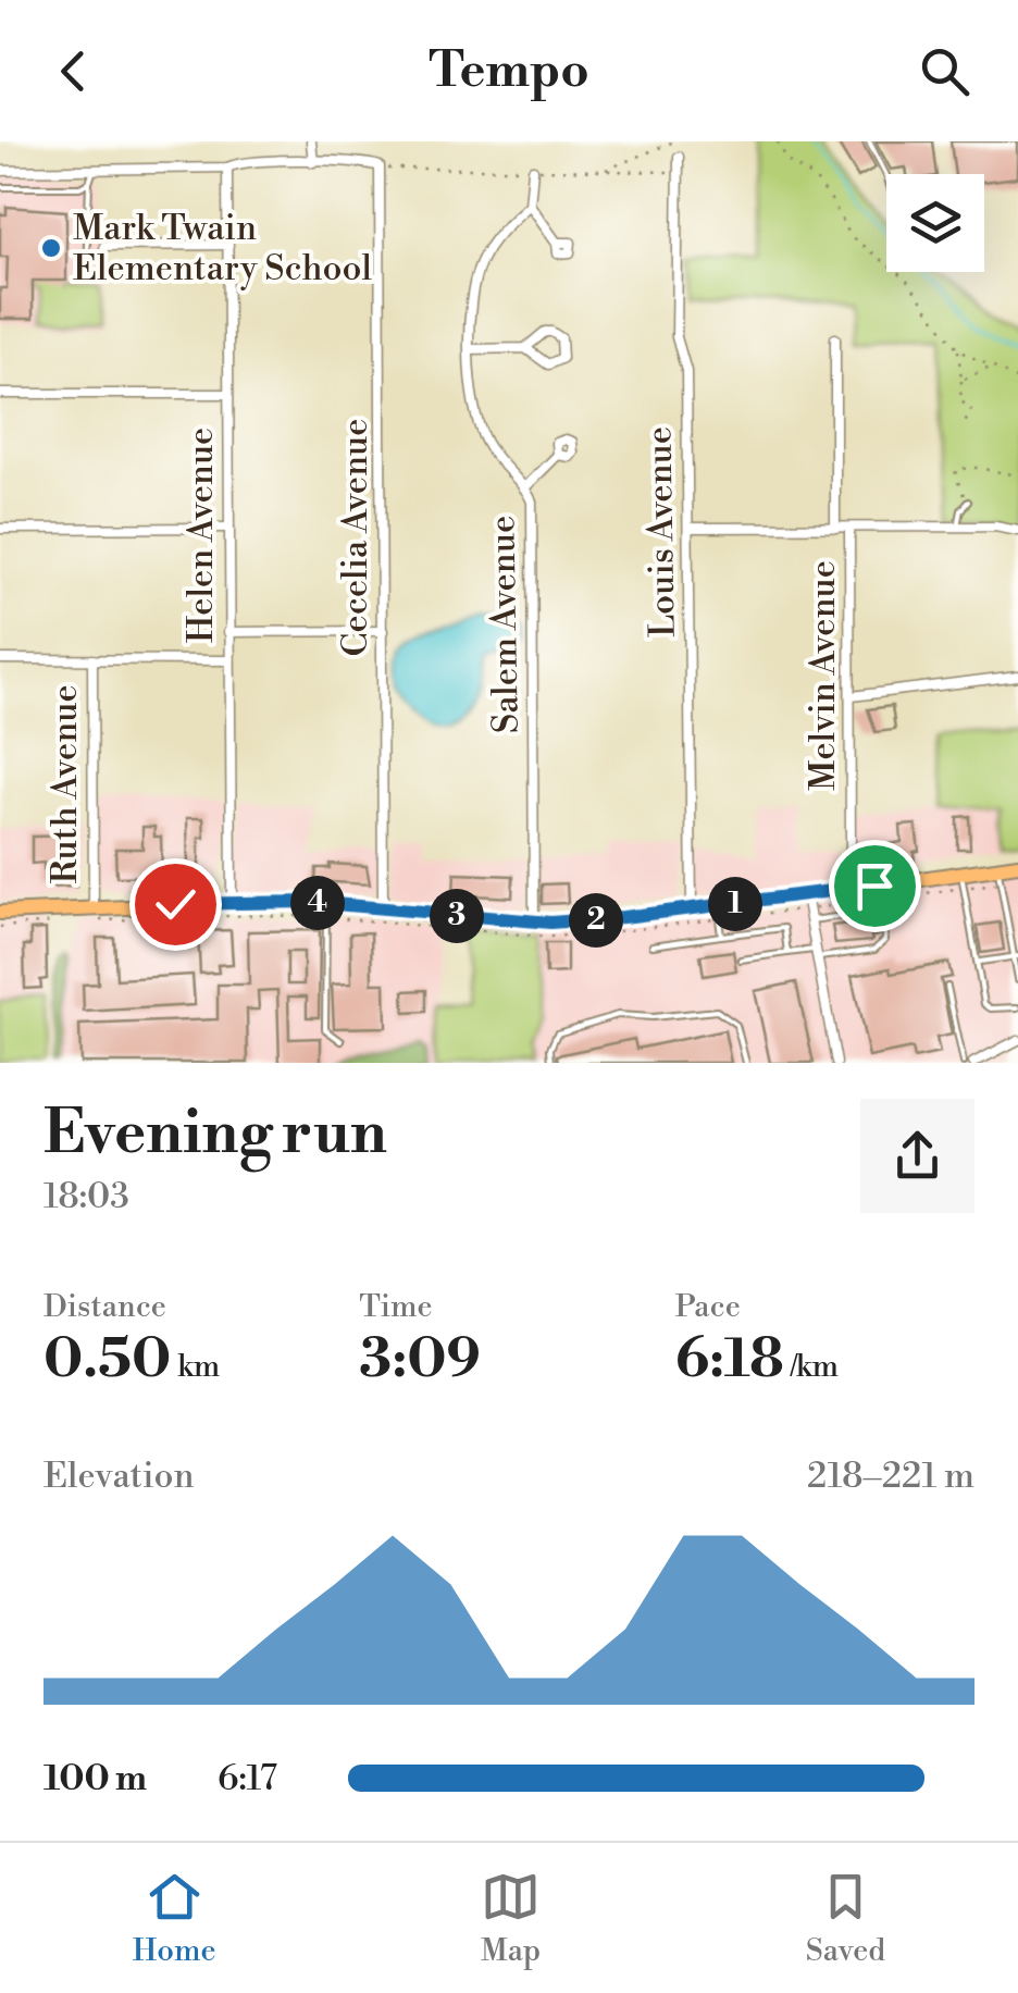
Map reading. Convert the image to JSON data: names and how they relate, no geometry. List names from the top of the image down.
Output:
{
  "streets": {
    "street": [
      "Louis Avenue",
      "Helen Avenue",
      "Cecelia Avenue",
      "Salem Avenue",
      "Melvin Avenue",
      "Ruth Avenue"
    ]
  },
  "places": ["Mark Twain Elementary School"],
  "page": {
    "header": "Tempo",
    "pins": [
      "4",
      "1",
      "3",
      "2"
    ],
    "heading": ["Evening run", "18:03"],
    "stats": [
      ["Distance", "0.50 km"],
      ["Time", "3:09"],
      ["Pace", "6:18 /km"]
    ],
    "chart": ["Elevation", "218–221 m"],
    "list": [
      {
        "name": "100 m",
        "note": "6:17"
      }
    ],
    "tabs": ["Home", "Map", "Saved"]
  }
}
